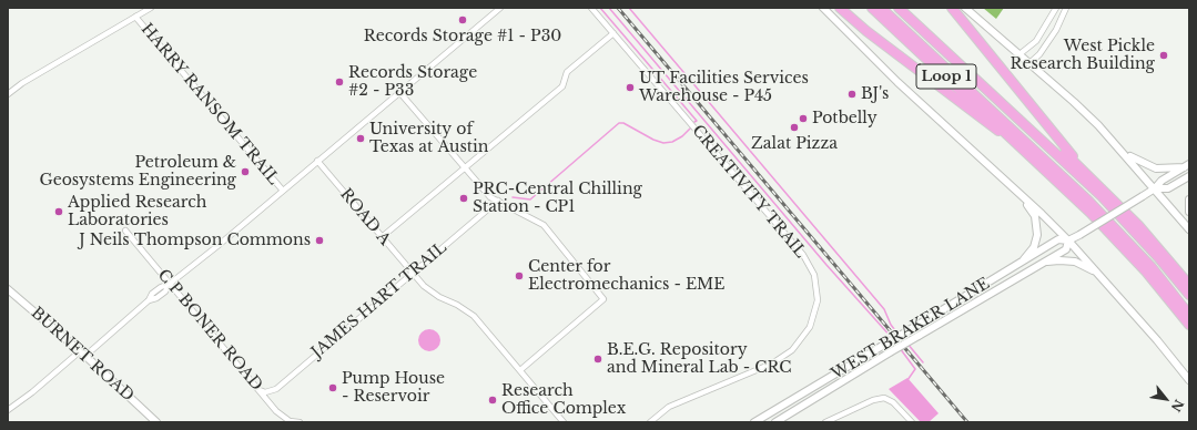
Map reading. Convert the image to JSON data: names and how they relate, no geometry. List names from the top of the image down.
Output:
{
  "streets": {
    "highway": ["Loop 1"],
    "main road": ["WEST BRAKER LANE", "BURNET ROAD"],
    "street": [
      "HARRY RANSOM TRAIL",
      "CREATIVITY TRAIL",
      "ROAD A",
      "JAMES HART TRAIL",
      "C P BONER ROAD"
    ]
  },
  "crossings": [
    ["ROAD A", "JAMES HART TRAIL"],
    ["JAMES HART TRAIL", "C P BONER ROAD"]
  ],
  "places": [
    "Records Storage #1 - P30",
    "West Pickle Research Building",
    "Records Storage #2 - P33",
    "UT Facilities Services Warehouse - P45",
    "BJ's",
    "Potbelly",
    "Zalat Pizza",
    "University of Texas at Austin",
    "Petroleum & Geosystems Engineering",
    "PRC-Central Chilling Station - CP1",
    "Applied Research Laboratories",
    "J Neils Thompson Commons",
    "Center for Electromechanics - EME",
    "B.E.G. Repository and Mineral Lab - CRC",
    "Pump House - Reservoir",
    "Research Office Complex"
  ],
  "north": "bottom right"
}
